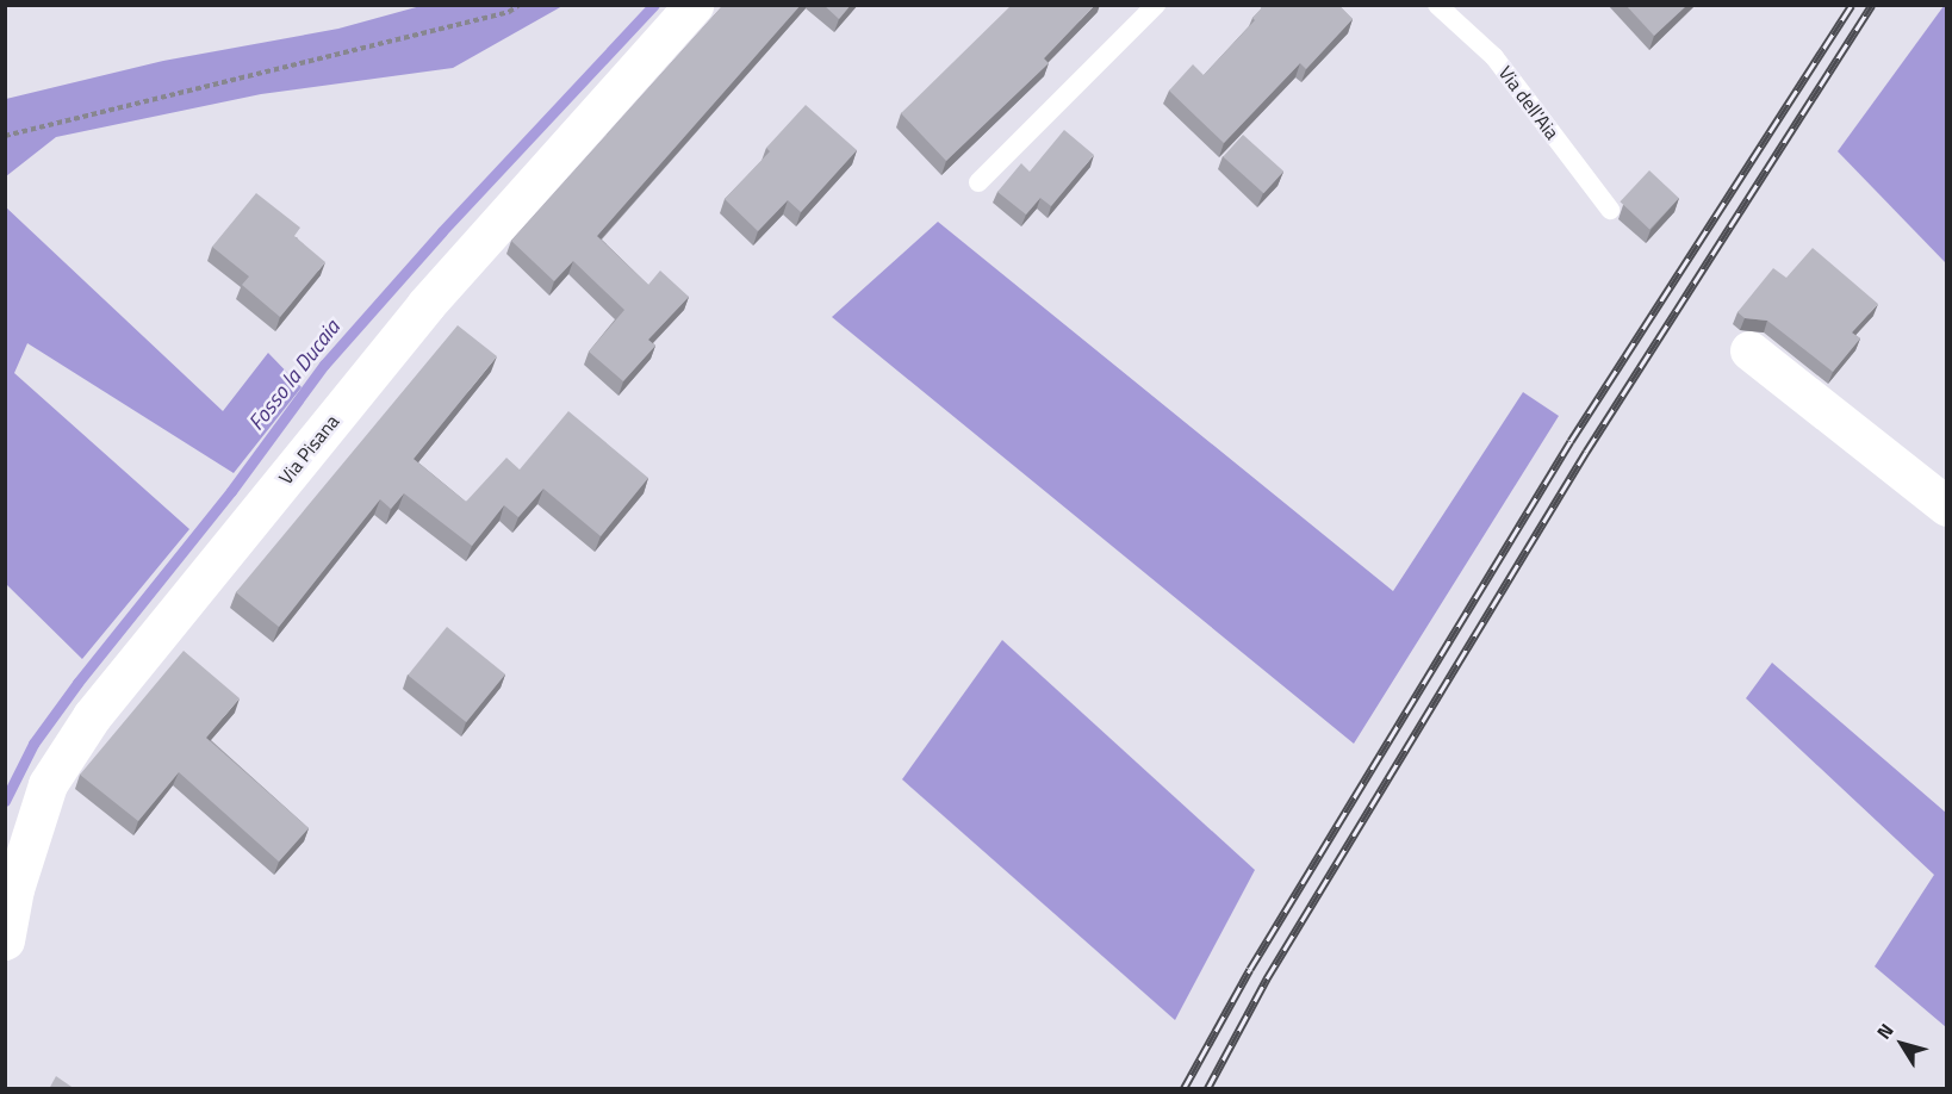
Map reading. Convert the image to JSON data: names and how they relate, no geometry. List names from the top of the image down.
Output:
{
  "streets": {
    "main road": ["Via Pisana"],
    "lane": ["Via dell'Aia"]
  },
  "water": ["Fosso la Ducaia"],
  "north": "top left"
}
